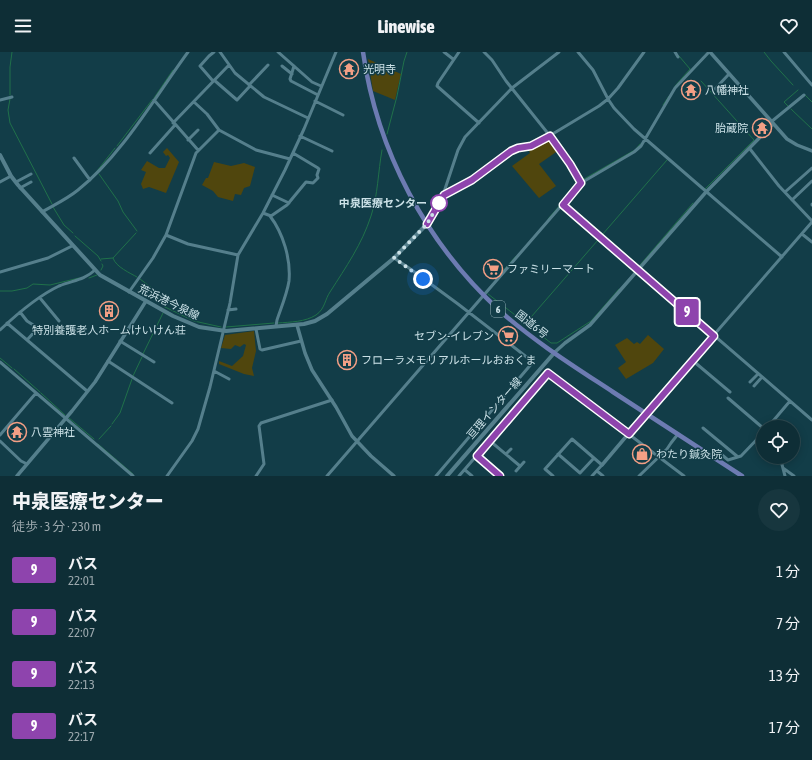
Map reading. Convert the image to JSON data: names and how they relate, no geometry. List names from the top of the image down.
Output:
{
  "streets": {
    "highway": ["6", "国道6号"],
    "main road": ["荒浜港今泉線", "亘理インター線"]
  },
  "crossings": [
    ["荒浜港今泉線", "国道6号"],
    ["国道6号", "亘理インター線"]
  ],
  "places": {
    "temple": [
      "光明寺",
      "八幡神社",
      "胎蔵院",
      "八雲神社"
    ],
    "other": ["中泉医療センター"],
    "supermarket": ["ファミリーマート", "セブン-イレブン"],
    "building": ["特別養護老人ホームけいけん荘", "フローラメモリアルホールおおくま"],
    "shop": ["わたり鍼灸院"]
  },
  "lines": ["bus line 9"],
  "page": {
    "header": "Linewise",
    "on_map": "9",
    "heading": ["中泉医療センター", "徒歩 · 3 分 · 230 m"],
    "list": [
      {
        "mark": "9",
        "name": "バス",
        "note": "22:01",
        "value": "1 分"
      },
      {
        "mark": "9",
        "name": "バス",
        "note": "22:07",
        "value": "7 分"
      },
      {
        "mark": "9",
        "name": "バス",
        "note": "22:13",
        "value": "13 分"
      },
      {
        "mark": "9",
        "name": "バス",
        "note": "22:17",
        "value": "17 分"
      }
    ]
  }
}
